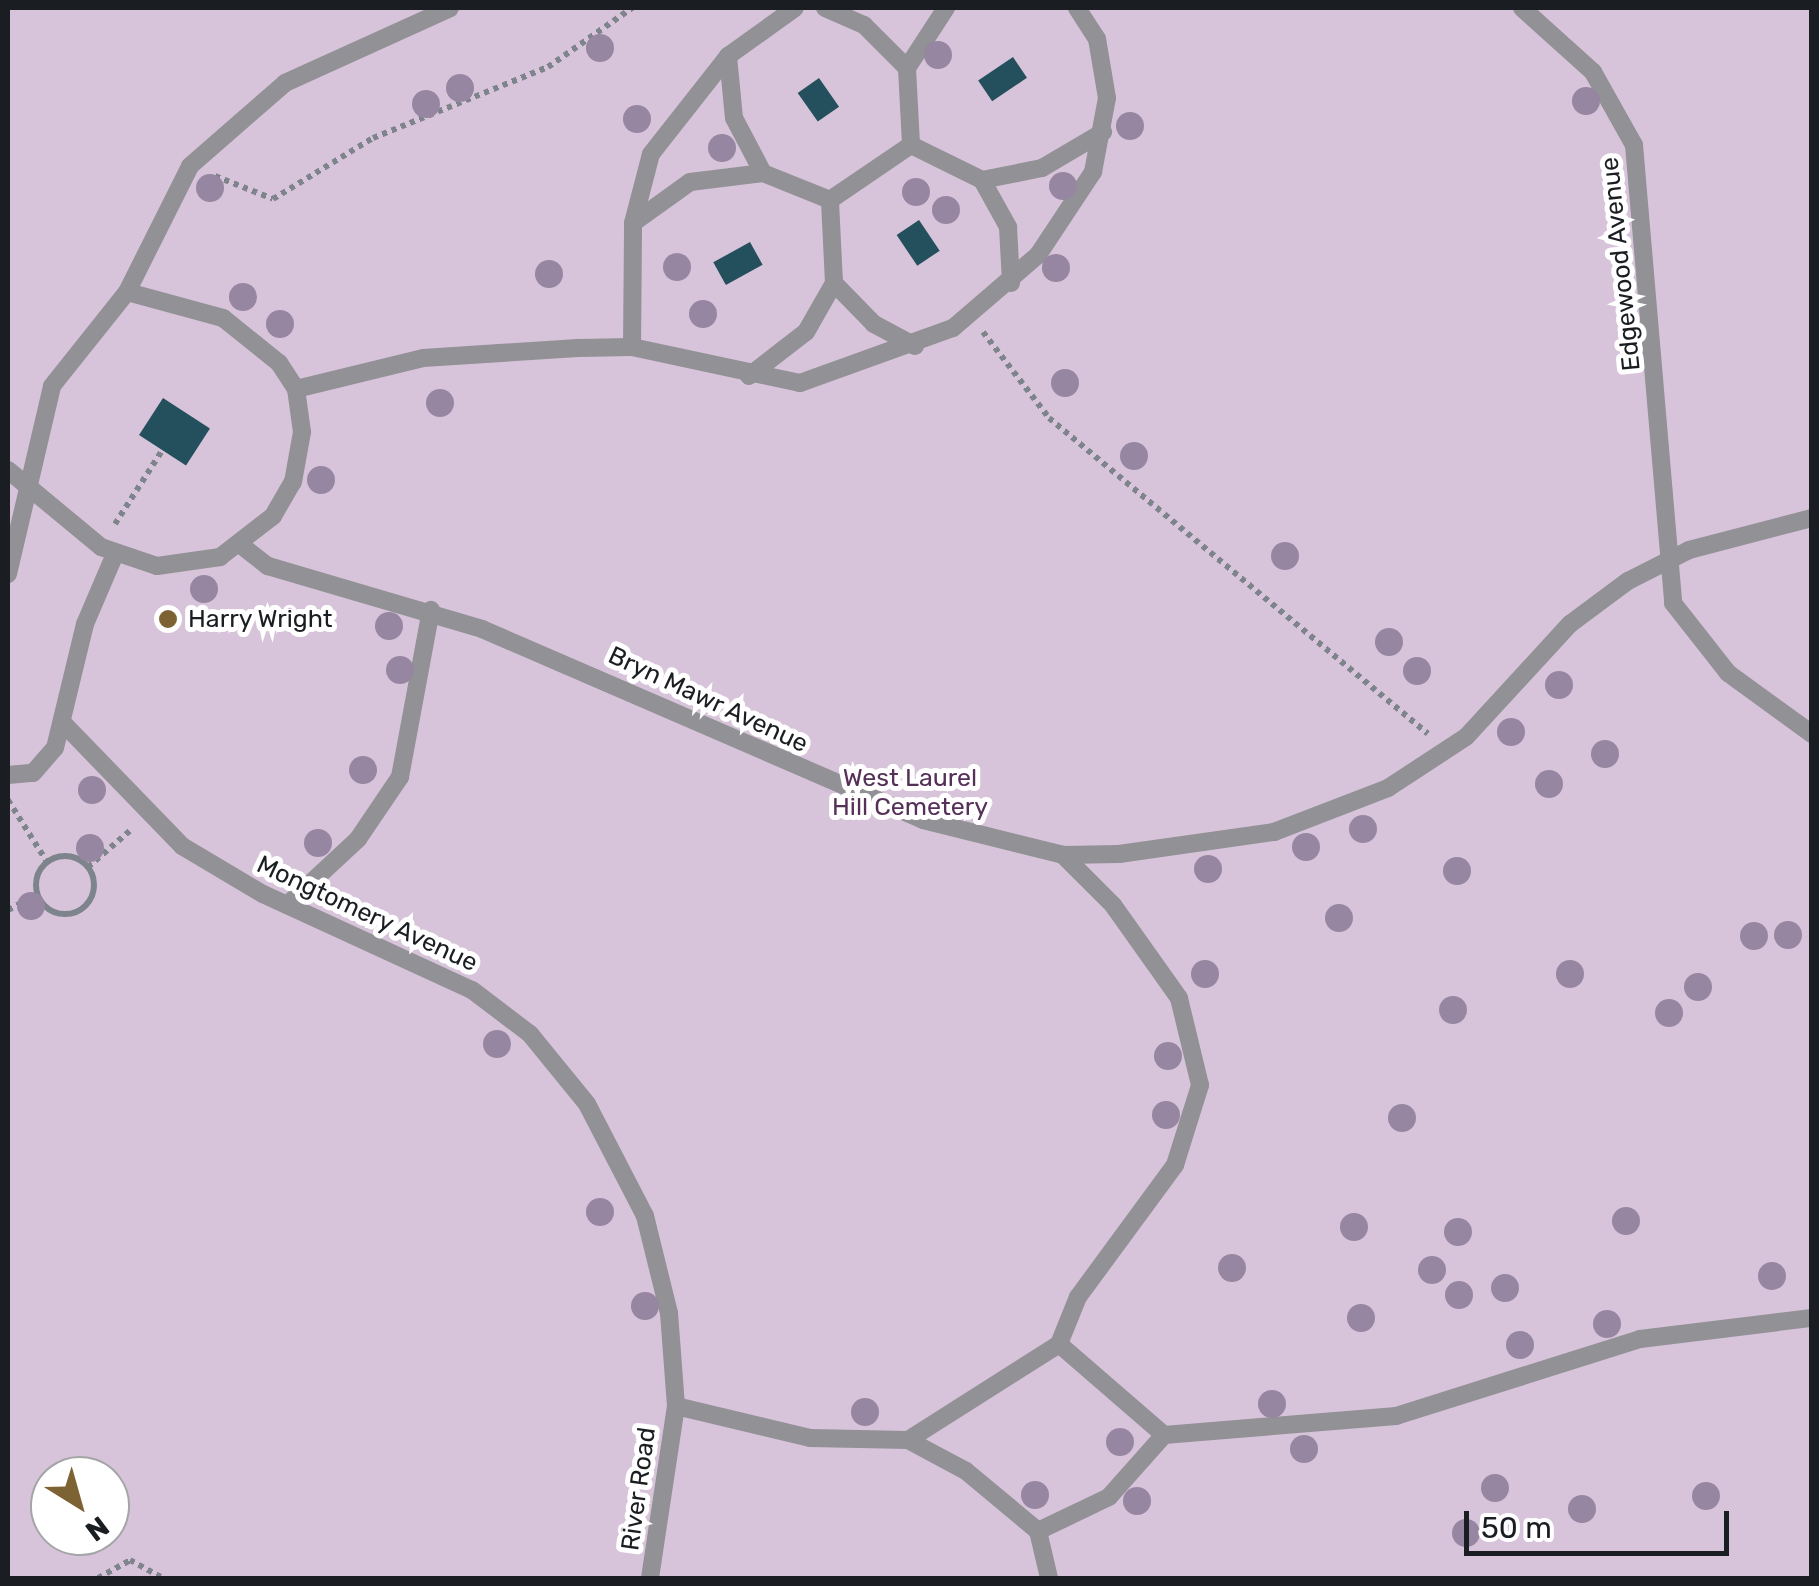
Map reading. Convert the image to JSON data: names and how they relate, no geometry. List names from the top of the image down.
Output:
{
  "streets": {
    "lane": [
      "Edgewood Avenue",
      "Bryn Mawr Avenue",
      "Mongtomery Avenue",
      "River Road"
    ]
  },
  "crossings": [
    ["Edgewood Avenue", "Bryn Mawr Avenue"],
    ["Mongtomery Avenue", "River Road"]
  ],
  "parks": ["West Laurel Hill Cemetery"],
  "places": ["Harry Wright"],
  "scale_bar": "50 m",
  "north": "bottom right"
}
